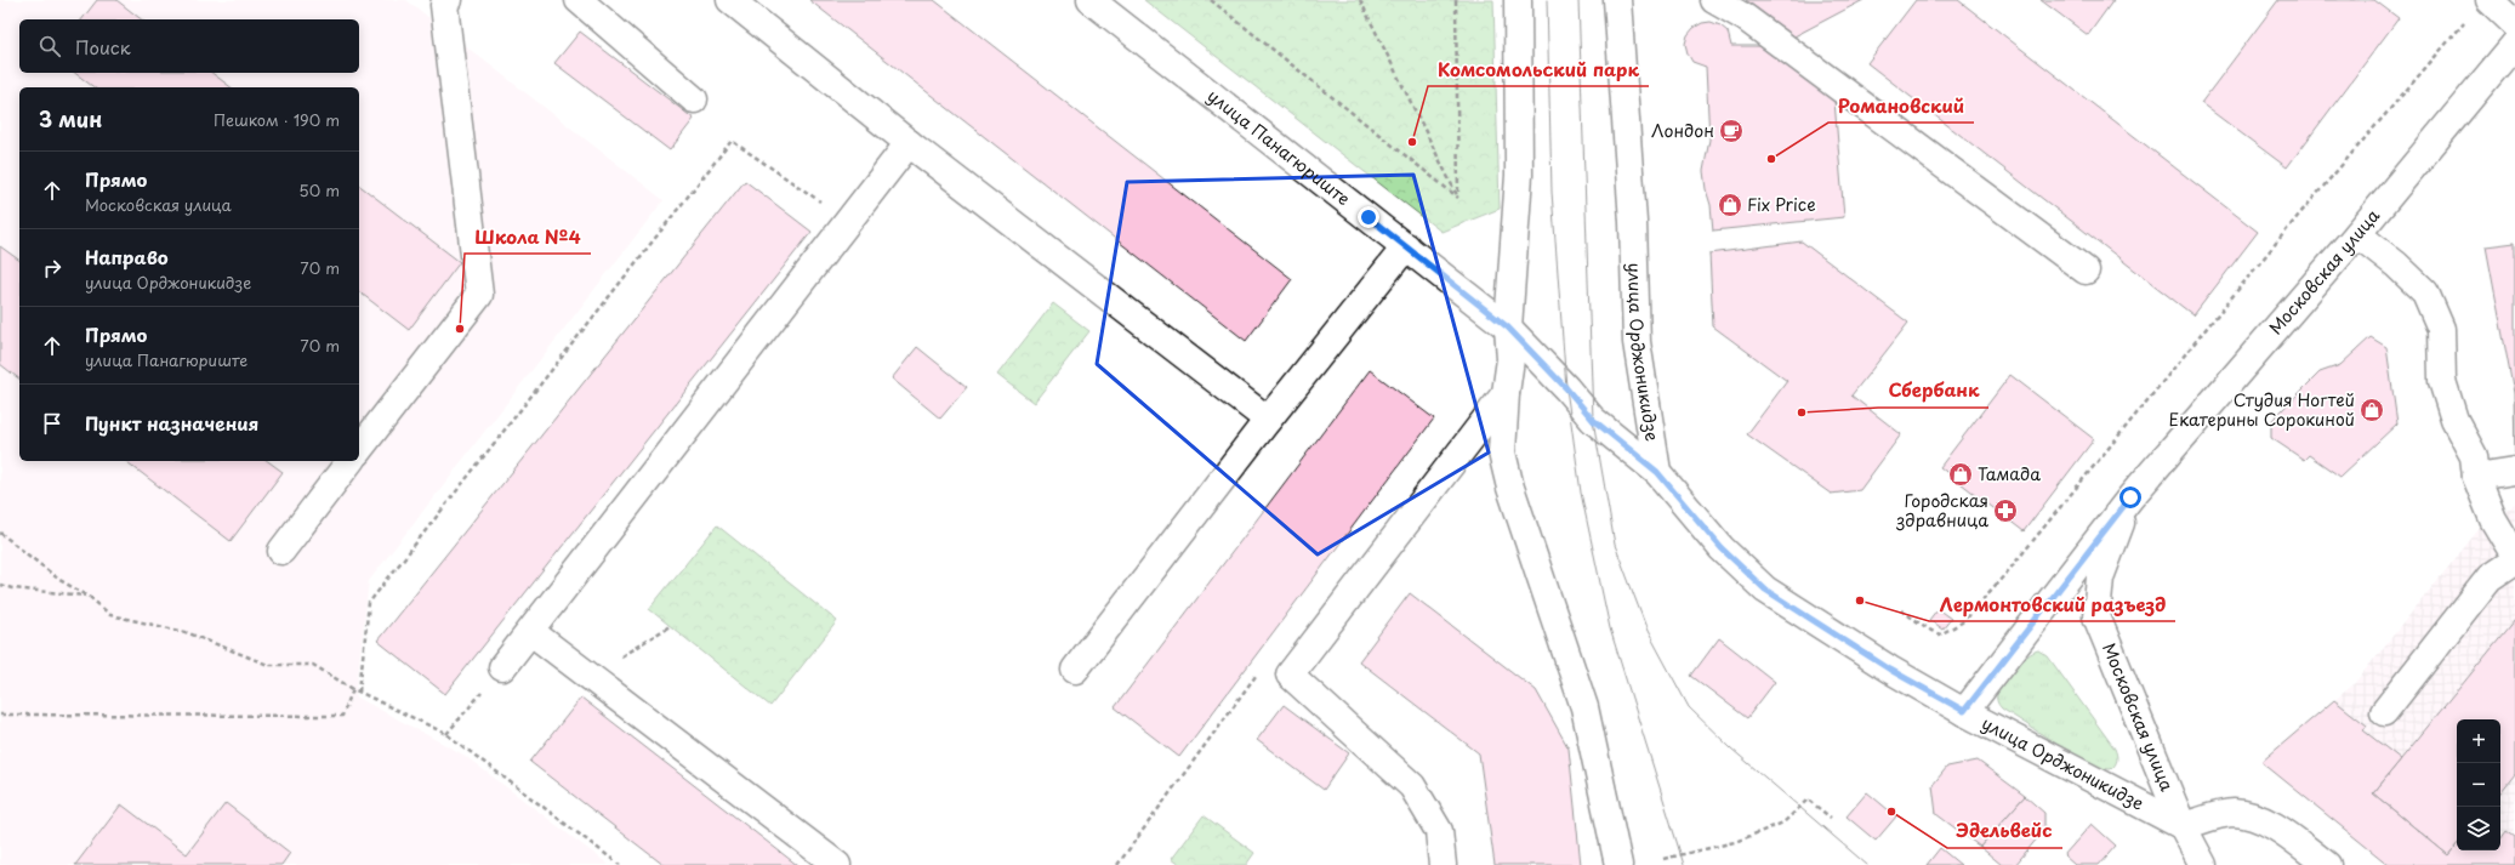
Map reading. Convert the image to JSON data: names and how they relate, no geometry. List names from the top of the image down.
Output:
{
  "streets": {
    "street": ["улица Панагюриште", "Московская улица", "улица Орджоникидзе"]
  },
  "crossings": [
    ["улица Панагюриште", "улица Орджоникидзе"],
    ["Московская улица", "улица Орджоникидзе"]
  ],
  "places": {
    "cafe": ["Лондон"],
    "other": [
      "Комсомольский парк",
      "Романовский",
      "Школа №4",
      "Сбербанк",
      "Лермонтовский разъезд",
      "Эдельвейс"
    ],
    "shop": ["Fix Price", "Студия Ногтей Екатерины Сорокиной", "Тамада"],
    "pharmacy": ["Городская здравница"]
  },
  "page": {
    "search": "Поиск",
    "heading": ["3 мин", "Пешком · 190 m"],
    "list": [
      ["Прямо", "Московская улица", "50 m"],
      ["Направо", "улица Орджоникидзе", "70 m"],
      ["Прямо", "улица Панагюриште", "70 m"],
      "Пункт назначения"
    ],
    "map_buttons": ["+", "−"]
  }
}
